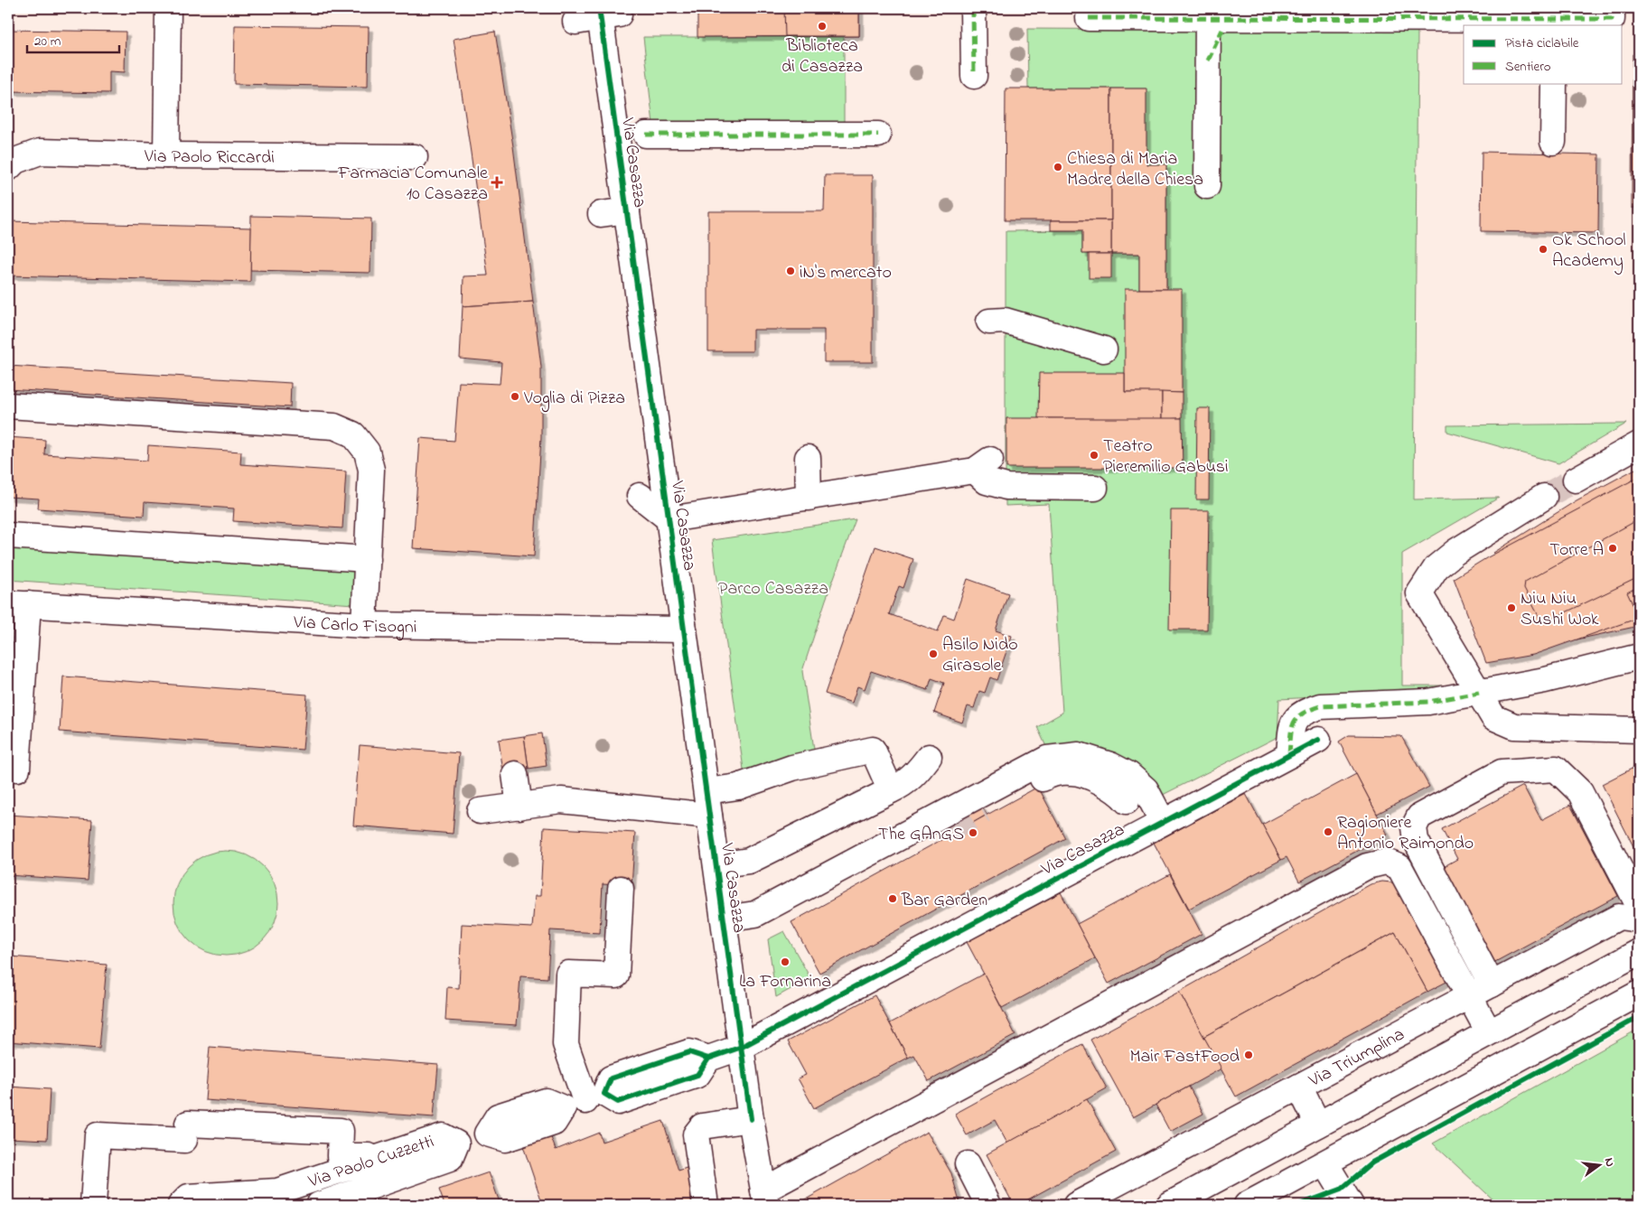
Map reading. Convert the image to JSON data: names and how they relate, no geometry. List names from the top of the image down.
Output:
{
  "streets": {
    "street": [
      "Via Paolo Riccardi",
      "Via Casazza",
      "Via Carlo Fisogni",
      "Via Triumplina",
      "Via Paolo Cuzzetti"
    ]
  },
  "crossings": [
    ["Via Casazza", "Via Carlo Fisogni"]
  ],
  "parks": ["Parco Casazza"],
  "places": {
    "other": [
      "Biblioteca di Casazza",
      "Chiesa di Maria Madre della Chiesa",
      "Ok School Academy",
      "iN's mercato",
      "Voglia di Pizza",
      "Teatro Pieremilio Gabusi",
      "Torre A",
      "Niu Niu Sushi Wok",
      "Asilo Nido Girasole",
      "Ragioniere Antonio Raimondo",
      "The GAnGS",
      "Bar Garden",
      "La Fornarina",
      "Mair FastFood"
    ],
    "health": ["Farmacia Comunale 10 Casazza"]
  },
  "legend": ["Pista ciclabile", "Sentiero"],
  "scale_bar": "20 m",
  "north": "right"
}
